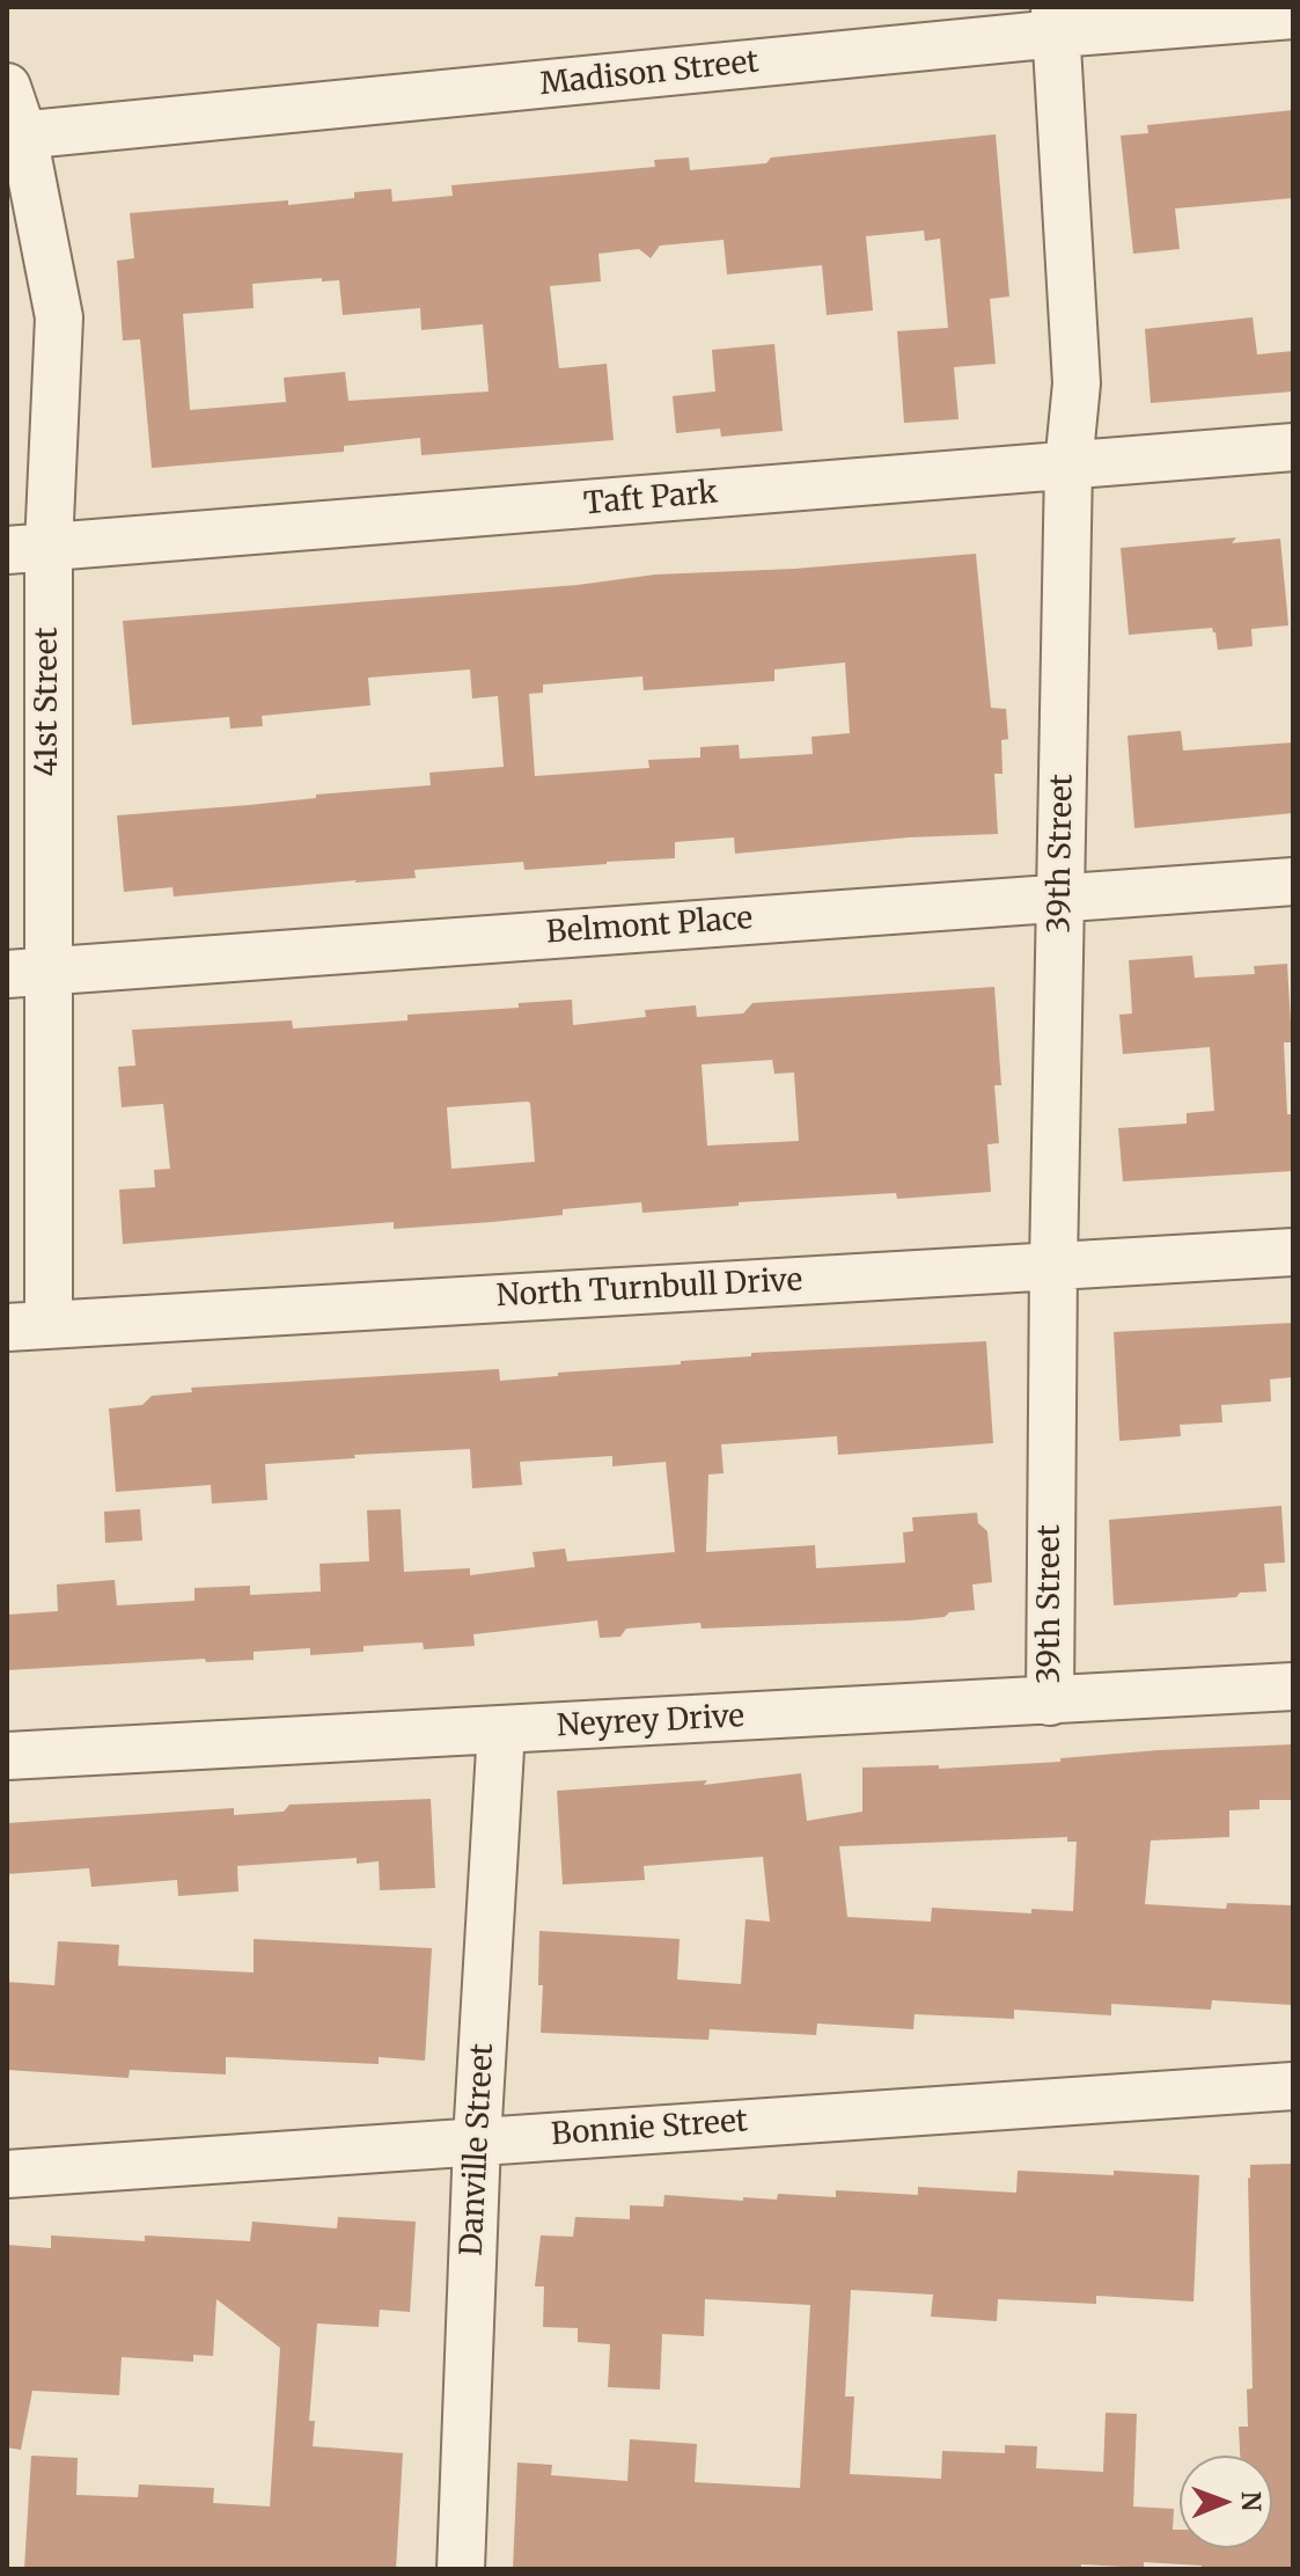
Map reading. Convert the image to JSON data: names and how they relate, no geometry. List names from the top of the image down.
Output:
{
  "streets": {
    "street": [
      "Madison Street",
      "Taft Park",
      "41st Street",
      "39th Street",
      "Belmont Place",
      "North Turnbull Drive",
      "Neyrey Drive",
      "Bonnie Street",
      "Danville Street"
    ]
  },
  "crossings": [
    ["Madison Street", "41st Street"],
    ["Madison Street", "39th Street"],
    ["Taft Park", "41st Street"],
    ["Taft Park", "39th Street"],
    ["41st Street", "Belmont Place"],
    ["41st Street", "North Turnbull Drive"],
    ["39th Street", "Belmont Place"],
    ["39th Street", "North Turnbull Drive"],
    ["39th Street", "Neyrey Drive"],
    ["Neyrey Drive", "Danville Street"],
    ["Bonnie Street", "Danville Street"]
  ],
  "north": "right"
}
